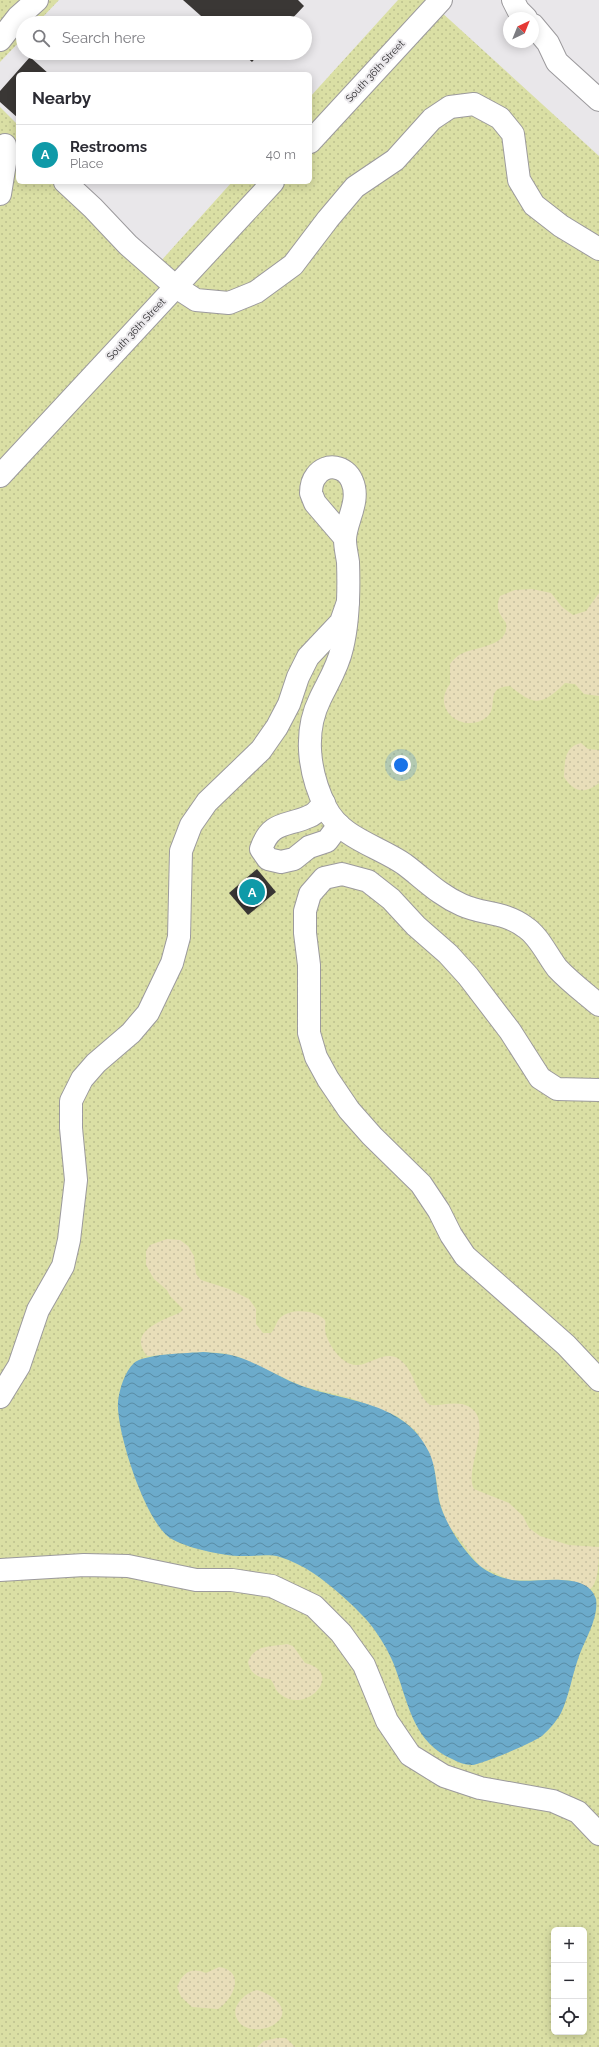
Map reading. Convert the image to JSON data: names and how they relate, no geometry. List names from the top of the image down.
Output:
{
  "streets": {
    "street": ["South 36th Street"]
  },
  "north": "top right",
  "page": {
    "search": "Search here",
    "heading": "Nearby",
    "list": [
      {
        "mark": "A",
        "name": "Restrooms",
        "note": "Place",
        "value": "40 m"
      }
    ],
    "pins": "A",
    "map_buttons": ["+", "−"]
  }
}
